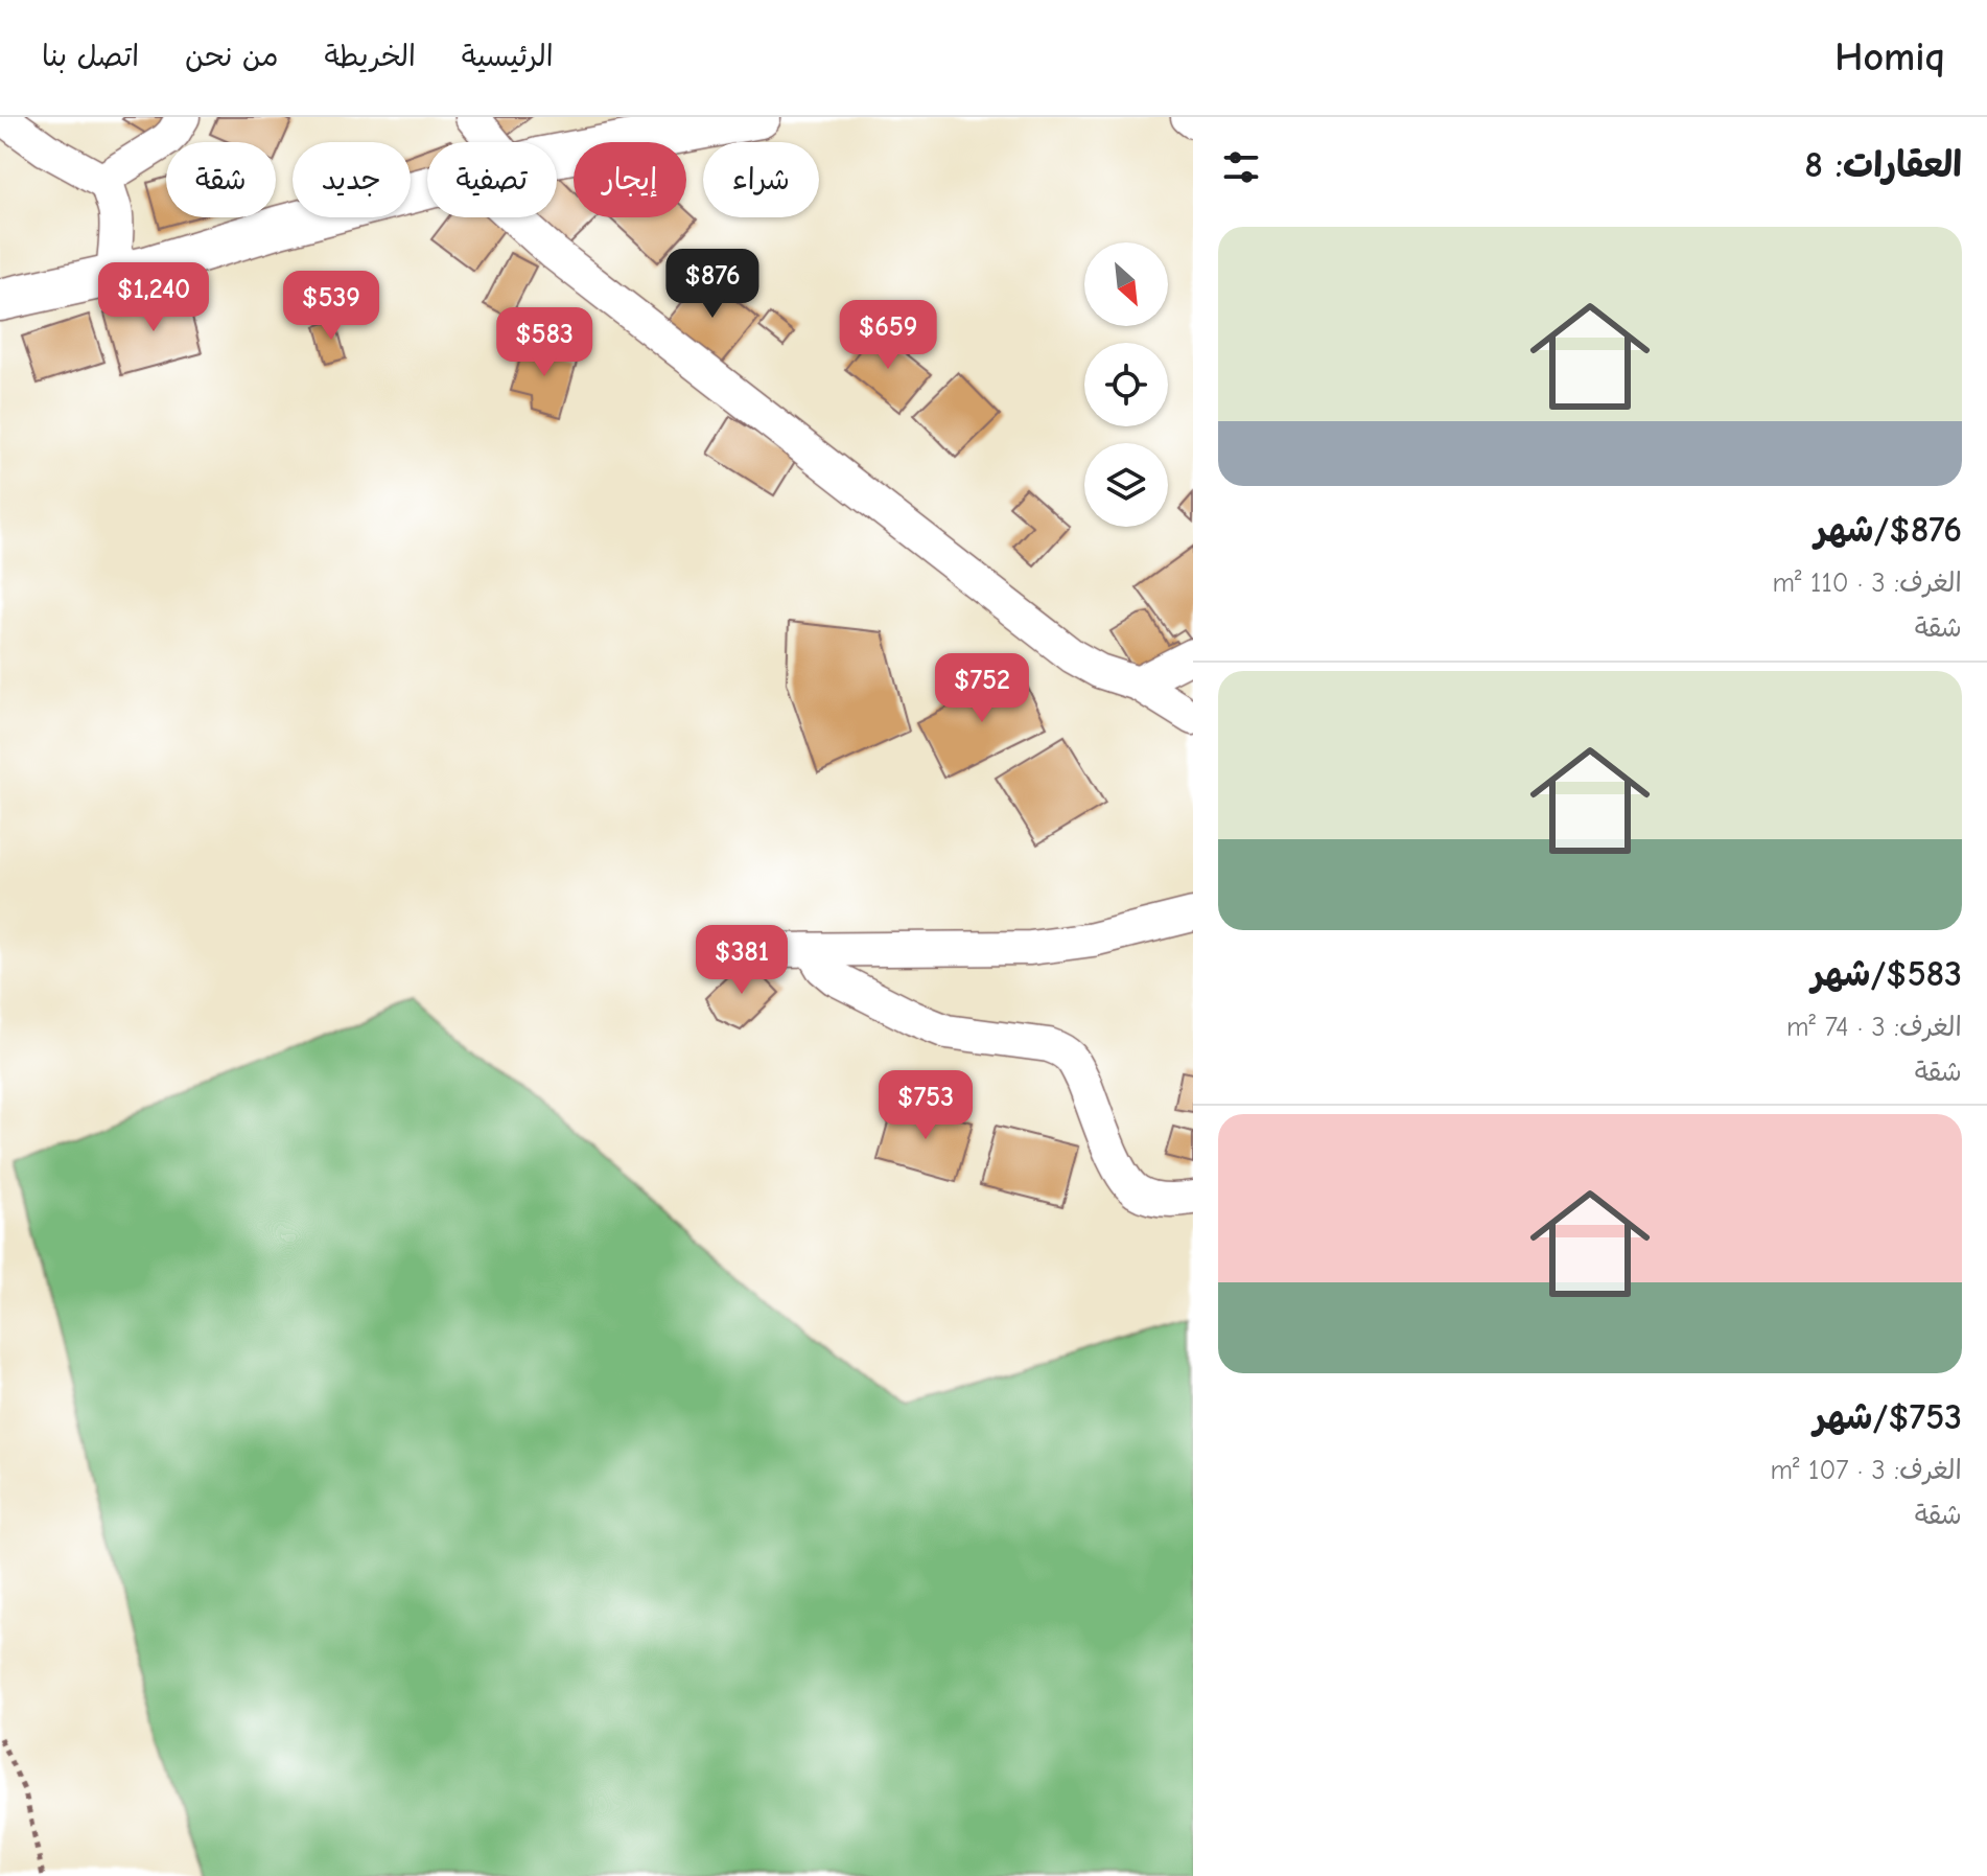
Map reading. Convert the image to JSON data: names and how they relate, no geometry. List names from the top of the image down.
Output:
{
  "north": "bottom right",
  "page": {
    "header": "Homiq",
    "nav": [
      "الرئيسية",
      "الخريطة",
      "من نحن",
      "اتصل بنا"
    ],
    "heading": "العقارات: 8",
    "chip": [
      "شراء",
      "إيجار",
      "تصفية",
      "جديد",
      "شقة"
    ],
    "list": [
      {
        "name": "$876/شهر",
        "note": "الغرف: 3 · 110 m² · شقة"
      },
      {
        "name": "$583/شهر",
        "note": "الغرف: 3 · 74 m² · شقة"
      },
      {
        "name": "$753/شهر",
        "note": "الغرف: 3 · 107 m² · شقة"
      }
    ],
    "price": [
      "$876",
      "$1,240",
      "$539",
      "$659",
      "$583",
      "$752",
      "$381",
      "$753"
    ]
  }
}
